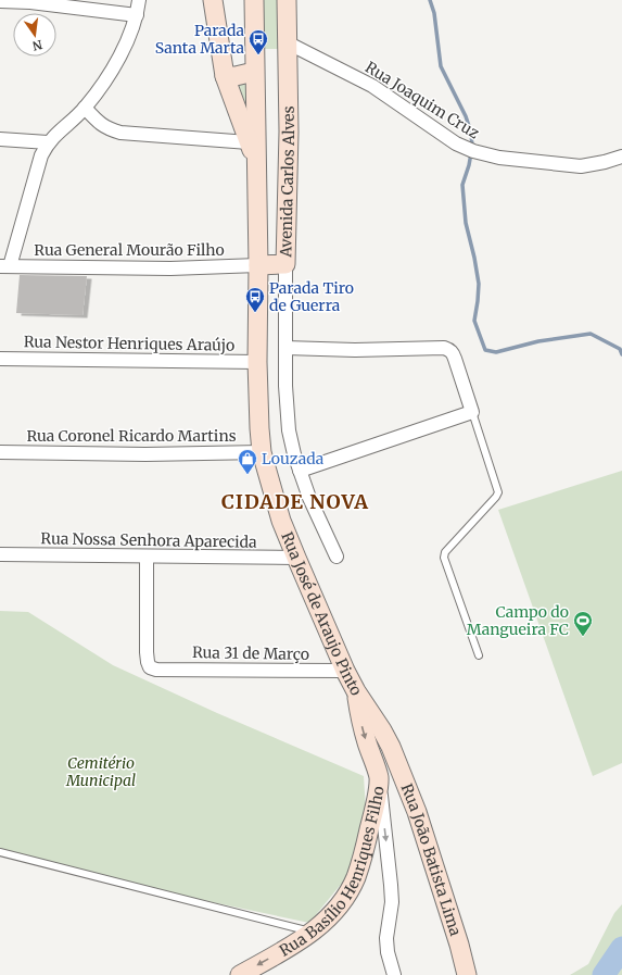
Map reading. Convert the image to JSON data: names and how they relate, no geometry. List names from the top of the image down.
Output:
{
  "streets": {
    "main road": [
      "Avenida Carlos Alves",
      "Rua José de Araujo Pinto",
      "Rua João Batista Lima",
      "Rua Basílio Henriques Filho"
    ],
    "street": [
      "Rua Joaquim Cruz",
      "Rua General Mourão Filho",
      "Rua Nestor Henriques Araújo",
      "Rua Coronel Ricardo Martins",
      "Rua Nossa Senhora Aparecida",
      "Rua 31 de Março"
    ]
  },
  "crossings": [
    ["Rua Joaquim Cruz", "Avenida Carlos Alves"],
    ["Avenida Carlos Alves", "Rua General Mourão Filho"],
    ["Avenida Carlos Alves", "Rua José de Araujo Pinto"],
    ["Rua General Mourão Filho", "Rua José de Araujo Pinto"],
    ["Rua Nestor Henriques Araújo", "Rua José de Araujo Pinto"],
    ["Rua Coronel Ricardo Martins", "Rua José de Araujo Pinto"],
    ["Rua Nossa Senhora Aparecida", "Rua José de Araujo Pinto"],
    ["Rua Nossa Senhora Aparecida", "Rua 31 de Março"],
    ["Rua José de Araujo Pinto", "Rua 31 de Março"],
    ["Rua José de Araujo Pinto", "Rua João Batista Lima"],
    ["Rua José de Araujo Pinto", "Rua Basílio Henriques Filho"]
  ],
  "districts": ["CIDADE NOVA"],
  "parks": ["Cemitério Municipal"],
  "places": {
    "bus stop": ["Parada Santa Marta", "Parada Tiro de Guerra"],
    "shop": ["Louzada"],
    "sports": ["Campo do Mangueira FC"]
  },
  "north": "bottom"
}
